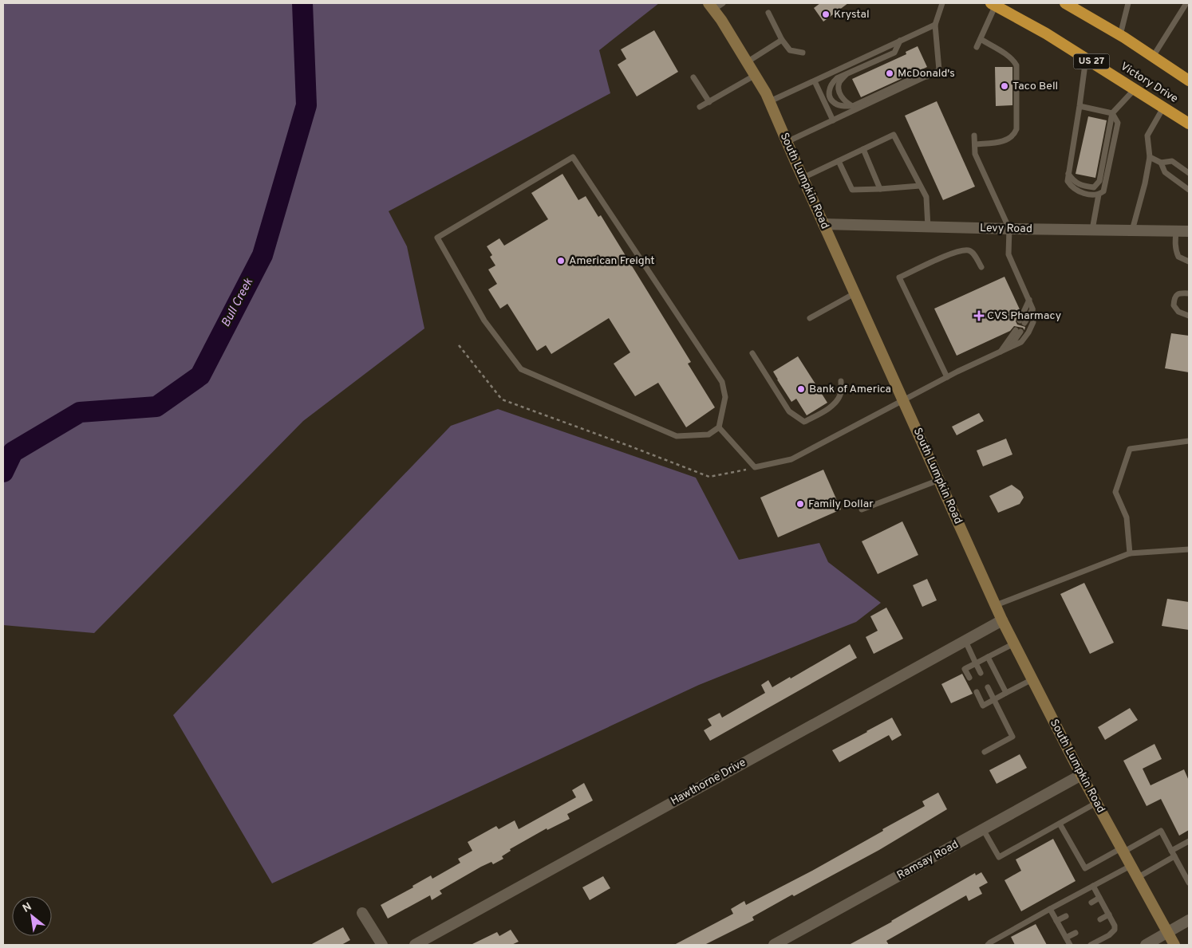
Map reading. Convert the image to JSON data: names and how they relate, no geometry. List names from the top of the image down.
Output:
{
  "streets": {
    "highway": ["US 27", "Victory Drive"],
    "main road": ["South Lumpkin Road"],
    "street": ["Levy Road", "Hawthorne Drive", "Ramsay Road"]
  },
  "crossings": [
    ["South Lumpkin Road", "Levy Road"],
    ["South Lumpkin Road", "Hawthorne Drive"],
    ["South Lumpkin Road", "Ramsay Road"]
  ],
  "water": ["Bull Creek"],
  "places": {
    "other": [
      "Krystal",
      "McDonald's",
      "Taco Bell",
      "American Freight",
      "Bank of America",
      "Family Dollar"
    ],
    "health": ["CVS Pharmacy"]
  },
  "north": "top left"
}
